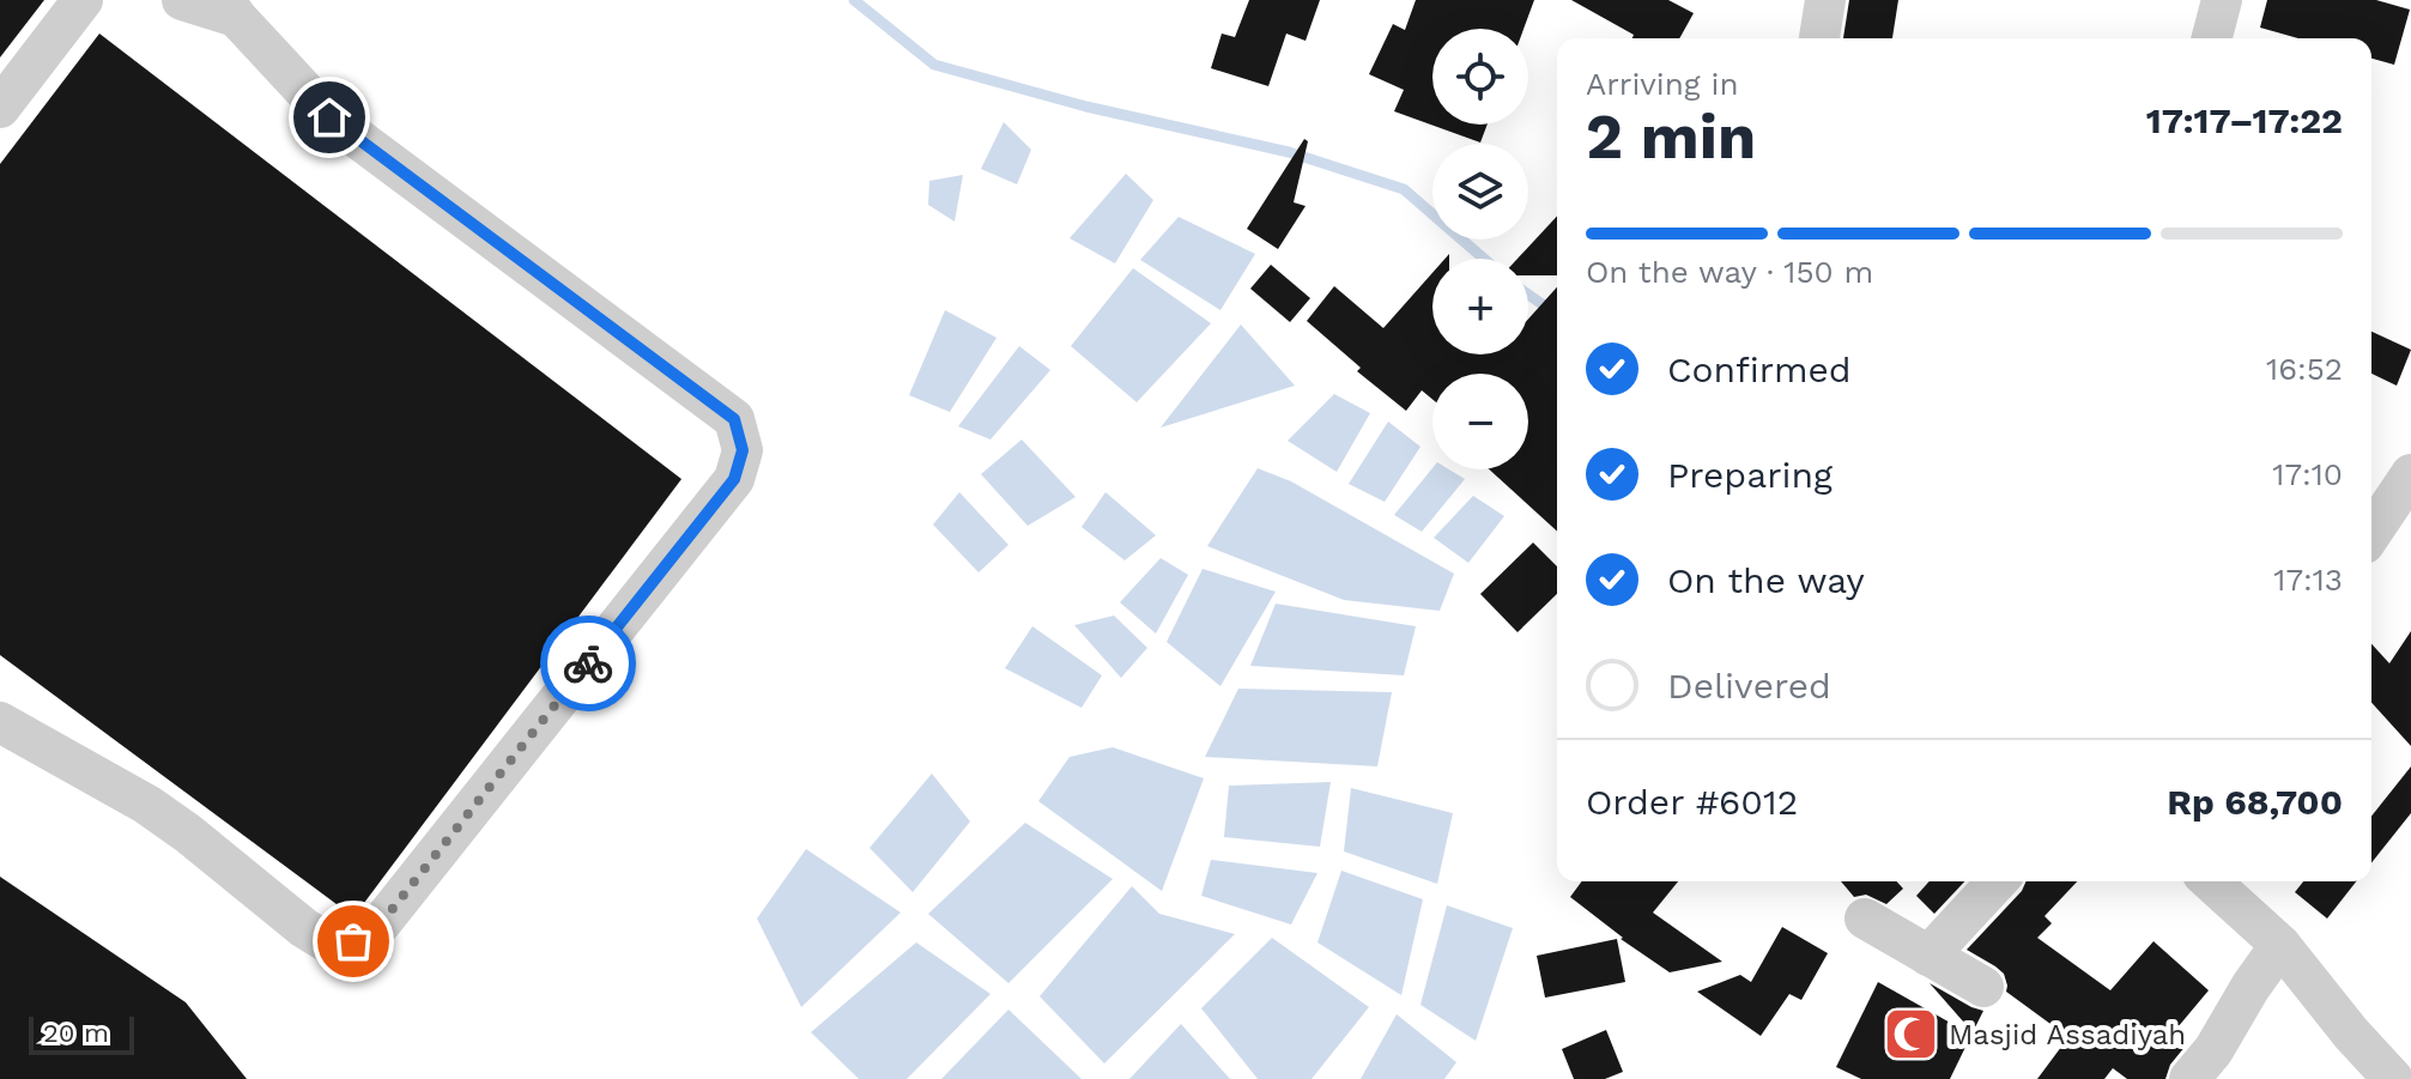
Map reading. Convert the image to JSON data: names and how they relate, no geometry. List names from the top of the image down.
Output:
{
  "places": {
    "mosque": ["Masjid Assadiyah"]
  },
  "scale_bar": "20 m",
  "page": {
    "map_buttons": ["+", "−"],
    "heading": ["2 min", "Arriving in", "17:17–17:22"],
    "panel": ["Order #6012", "Rp 68,700"],
    "bar": "On the way · 150 m",
    "list": [
      ["Confirmed", "16:52"],
      ["Preparing", "17:10"],
      ["On the way", "17:13"],
      "Delivered"
    ],
    "scale": "20 m"
  }
}
